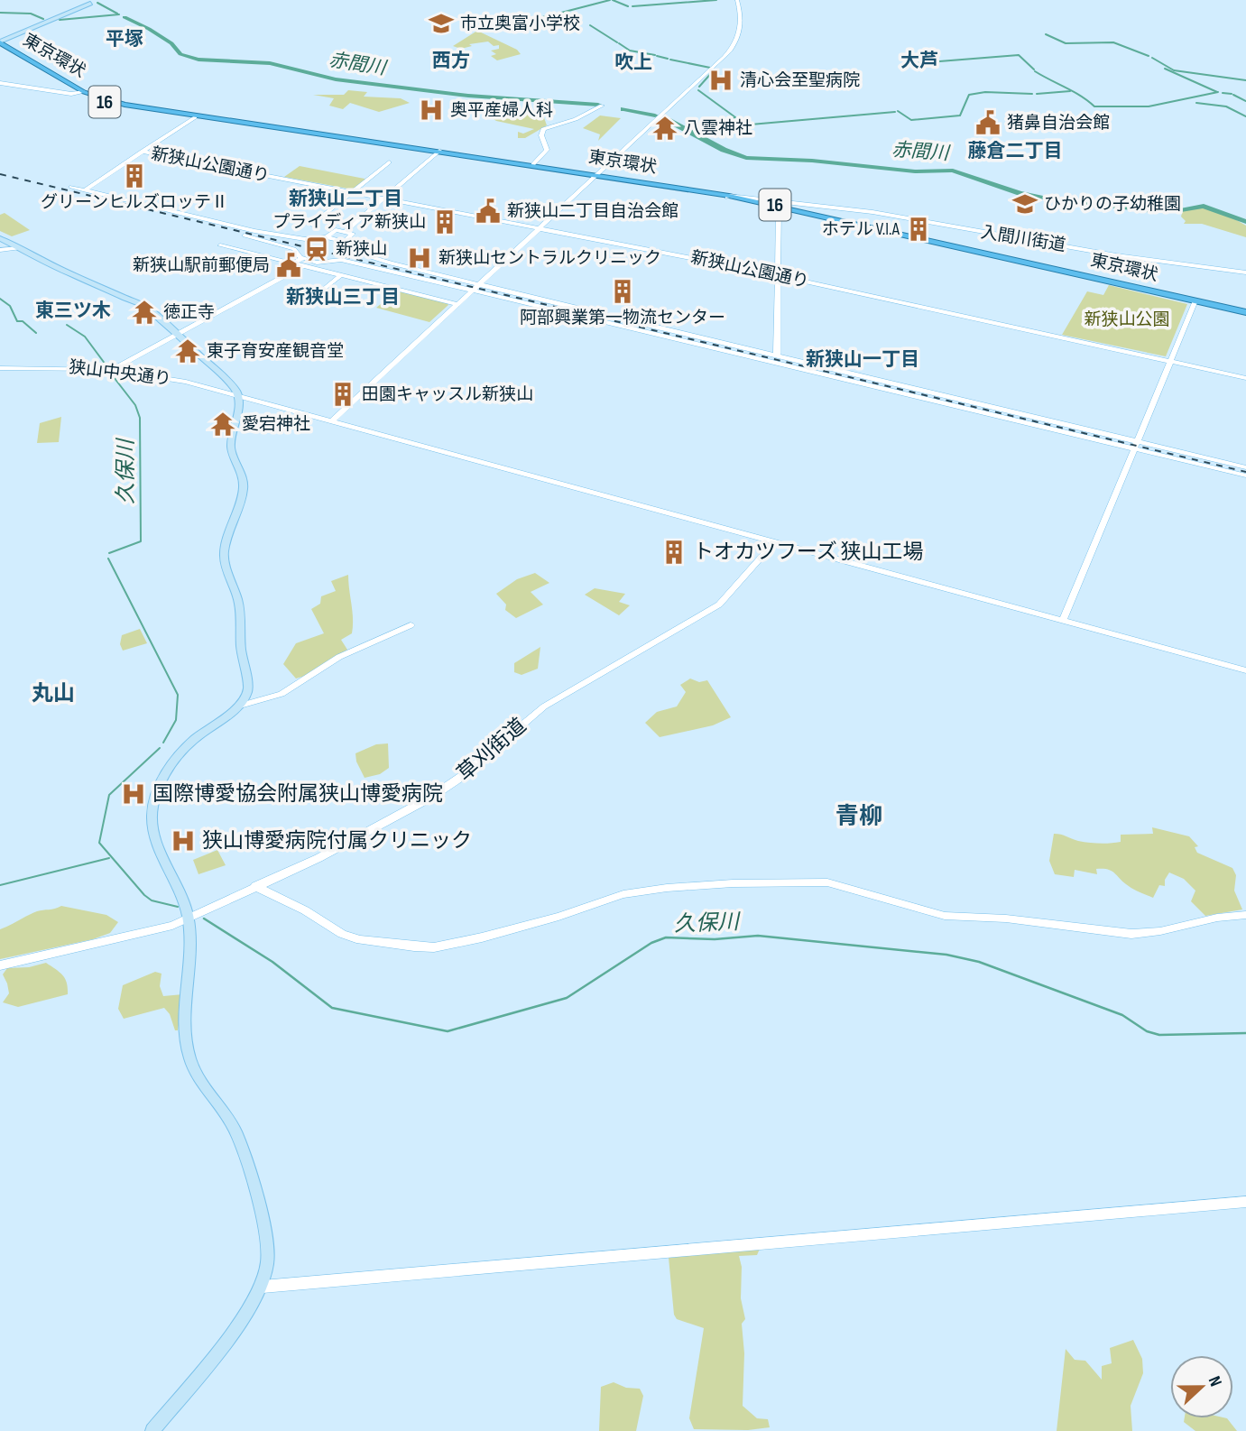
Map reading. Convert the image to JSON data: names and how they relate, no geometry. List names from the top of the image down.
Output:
{
  "streets": {
    "highway": ["東京環状", "16"],
    "street": [
      "新狭山公園通り",
      "入間川街道",
      "狭山中央通り",
      "草刈街道"
    ]
  },
  "crossings": [
    ["東京環状", "入間川街道"],
    ["狭山中央通り", "草刈街道"]
  ],
  "districts": [
    "平塚",
    "西方",
    "大芦",
    "吹上",
    "藤倉二丁目",
    "新狭山二丁目",
    "新狭山三丁目",
    "東三ツ木",
    "新狭山一丁目",
    "丸山",
    "青柳"
  ],
  "water": ["赤間川", "久保川"],
  "parks": ["新狭山公園"],
  "places": {
    "school or university": ["市立奥富小学校", "ひかりの子幼稚園"],
    "hospital": [
      "清心会至聖病院",
      "奥平産婦人科",
      "新狭山セントラルクリニック",
      "国際博愛協会附属狭山博愛病院",
      "狭山博愛病院付属クリニック"
    ],
    "public building": ["猪鼻自治会館", "新狭山二丁目自治会館", "新狭山駅前郵便局"],
    "temple": [
      "八雲神社",
      "徳正寺",
      "東子育安産観音堂",
      "愛宕神社"
    ],
    "building": [
      "グリーンヒルズロッテⅡ",
      "プライディア新狭山",
      "ホテル V.I.A",
      "阿部興業第一物流センター",
      "田園キャッスル新狭山",
      "トオカツフーズ 狭山工場"
    ],
    "station": ["新狭山"]
  },
  "north": "right"
}
